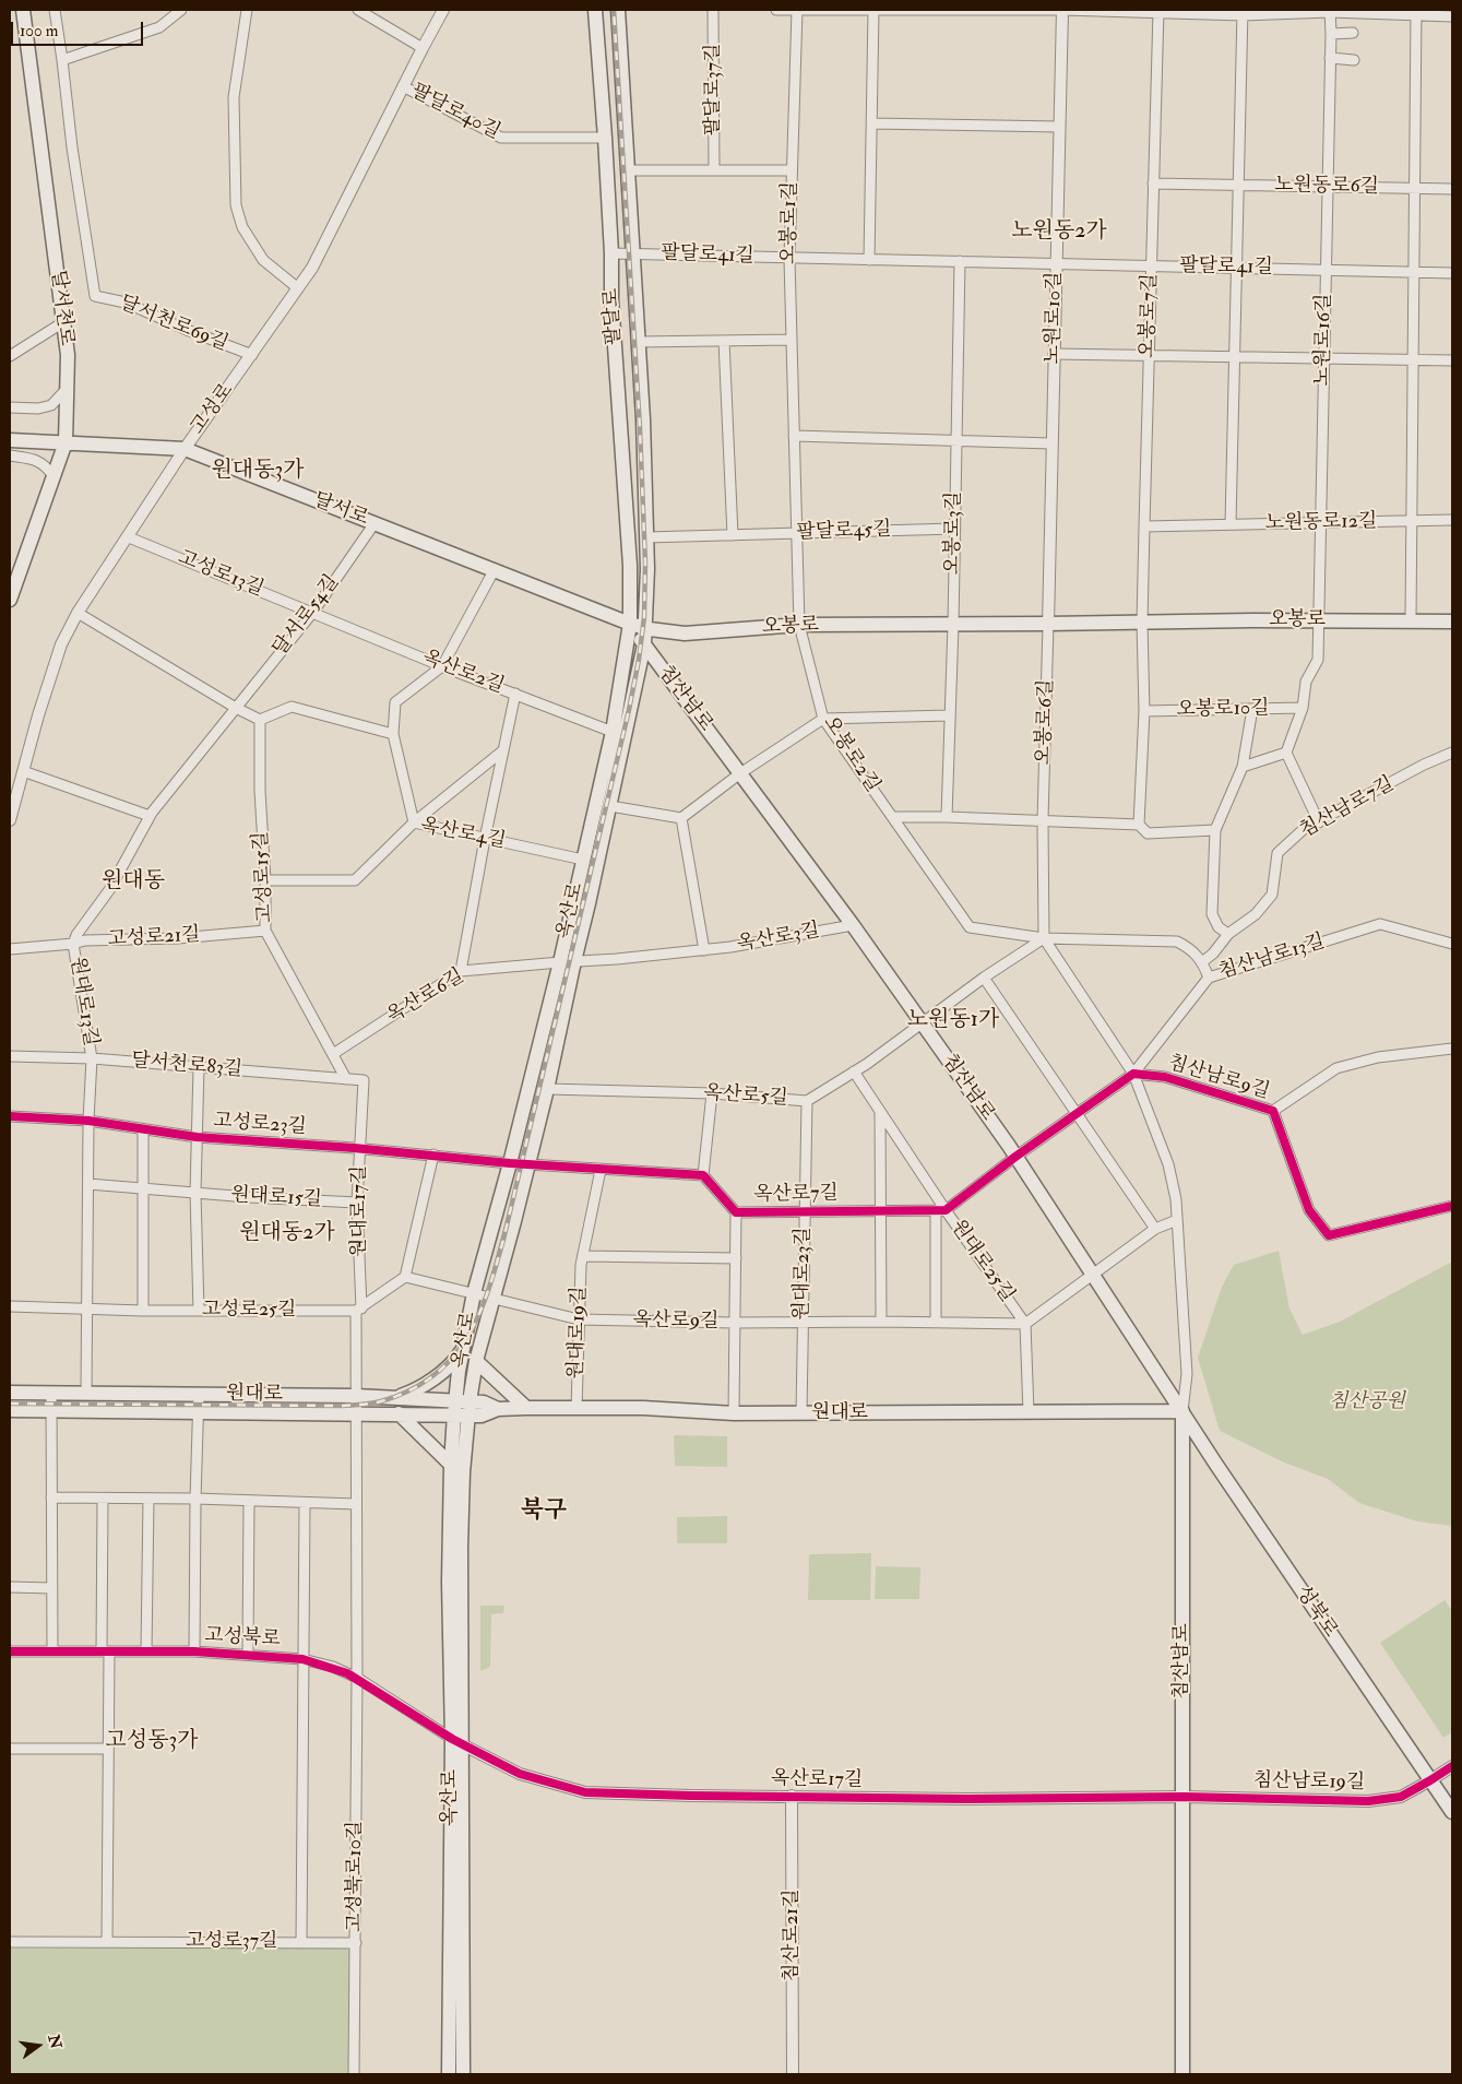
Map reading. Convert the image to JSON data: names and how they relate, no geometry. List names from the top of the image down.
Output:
{
  "streets": {
    "main road": [
      "달서천로",
      "팔달로",
      "달서로",
      "오봉로",
      "침산남로",
      "옥산로",
      "원대로",
      "성북로"
    ],
    "street": [
      "팔달로37길",
      "팔달로40길",
      "노원동로6길",
      "오봉로1길",
      "팔달로41길",
      "오봉로7길",
      "노원로10길",
      "달서천로69길",
      "노원로16길",
      "고성로",
      "노원동로12길",
      "팔달로45길",
      "오봉로3길",
      "고성로13길",
      "달서로54길",
      "옥산로2길",
      "오봉로10길",
      "오봉로6길",
      "오봉로2길",
      "침산남로7길",
      "옥산로4길",
      "고성로15길",
      "고성로21길",
      "옥산로3길",
      "침산남로13길",
      "옥산로6길",
      "원대로13길",
      "달서천로83길",
      "침산남로9길",
      "옥산로5길",
      "고성로23길",
      "옥산로7길",
      "원대로15길",
      "원대로17길",
      "원대로25길",
      "원대로23길",
      "고성로25길",
      "옥산로9길",
      "원대로19길",
      "고성북로",
      "옥산로17길",
      "침산남로19길",
      "고성북로10길",
      "침산로21길",
      "고성로37길"
    ]
  },
  "crossings": [
    ["팔달로40길", "팔달로"],
    ["팔달로40길", "고성로"],
    ["노원동로6길", "오봉로7길"],
    ["노원동로6길", "노원로16길"],
    ["오봉로1길", "팔달로41길"],
    ["오봉로1길", "팔달로"],
    ["오봉로1길", "팔달로45길"],
    ["오봉로1길", "오봉로"],
    ["오봉로1길", "오봉로2길"],
    ["팔달로41길", "오봉로7길"],
    ["팔달로41길", "팔달로"],
    ["팔달로41길", "노원로10길"],
    ["팔달로41길", "노원로16길"],
    ["팔달로41길", "오봉로3길"],
    ["달서천로", "달서로"],
    ["오봉로7길", "노원동로12길"],
    ["오봉로7길", "오봉로"],
    ["팔달로", "달서로"],
    ["팔달로", "오봉로"],
    ["팔달로", "침산남로"],
    ["팔달로", "옥산로"],
    ["노원로10길", "오봉로"],
    ["노원로10길", "오봉로6길"],
    ["달서천로69길", "고성로"],
    ["노원로16길", "노원동로12길"],
    ["노원로16길", "오봉로"],
    ["노원로16길", "오봉로10길"],
    ["고성로", "달서로"],
    ["고성로", "고성로13길"],
    ["달서로", "달서로54길"],
    ["달서로", "오봉로"],
    ["달서로", "침산남로"],
    ["달서로", "옥산로"],
    ["팔달로45길", "오봉로3길"],
    ["오봉로3길", "오봉로"],
    ["고성로13길", "달서로54길"],
    ["고성로13길", "옥산로2길"],
    ["달서로54길", "옥산로2길"],
    ["달서로54길", "원대로13길"],
    ["오봉로", "침산남로"],
    ["오봉로", "오봉로10길"],
    ["오봉로", "오봉로6길"],
    ["오봉로", "오봉로2길"],
    ["오봉로", "옥산로"],
    ["옥산로2길", "옥산로"],
    ["침산남로", "옥산로"],
    ["침산남로", "옥산로3길"],
    ["침산남로", "옥산로5길"],
    ["침산남로", "원대로"],
    ["침산남로", "성북로"],
    ["침산남로", "옥산로17길"],
    ["침산남로", "침산남로19길"],
    ["오봉로6길", "오봉로2길"],
    ["옥산로4길", "고성로15길"],
    ["옥산로4길", "옥산로"],
    ["고성로15길", "고성로21길"],
    ["고성로15길", "옥산로6길"],
    ["고성로15길", "달서천로83길"],
    ["옥산로", "옥산로3길"],
    ["옥산로", "옥산로6길"],
    ["옥산로", "고성로23길"],
    ["옥산로", "옥산로9길"],
    ["옥산로", "원대로"],
    ["옥산로", "고성북로"],
    ["옥산로", "옥산로17길"],
    ["고성로21길", "원대로13길"],
    ["옥산로3길", "옥산로6길"],
    ["침산남로13길", "침산남로9길"],
    ["원대로13길", "달서천로83길"],
    ["원대로13길", "고성로23길"],
    ["원대로13길", "고성로25길"],
    ["원대로13길", "원대로"],
    ["달서천로83길", "원대로17길"],
    ["옥산로5길", "원대로25길"],
    ["옥산로5길", "원대로23길"],
    ["고성로23길", "원대로17길"],
    ["옥산로7길", "원대로25길"],
    ["옥산로7길", "원대로23길"],
    ["원대로15길", "원대로17길"],
    ["원대로17길", "고성로25길"],
    ["원대로25길", "옥산로9길"],
    ["원대로23길", "옥산로9길"],
    ["원대로23길", "원대로"],
    ["옥산로9길", "원대로19길"],
    ["원대로19길", "원대로"],
    ["원대로", "성북로"],
    ["원대로", "고성북로"],
    ["성북로", "침산남로19길"],
    ["고성북로", "옥산로17길"],
    ["고성북로", "고성북로10길"],
    ["고성북로", "고성로37길"],
    ["옥산로17길", "침산남로19길"],
    ["옥산로17길", "침산로21길"],
    ["고성북로10길", "고성로37길"]
  ],
  "districts": [
    "노원동2가",
    "원대동3가",
    "원대동",
    "노원동1가",
    "원대동2가",
    "북구",
    "고성동3가"
  ],
  "parks": ["침산공원"],
  "scale_bar": "100 m",
  "north": "right"
}
